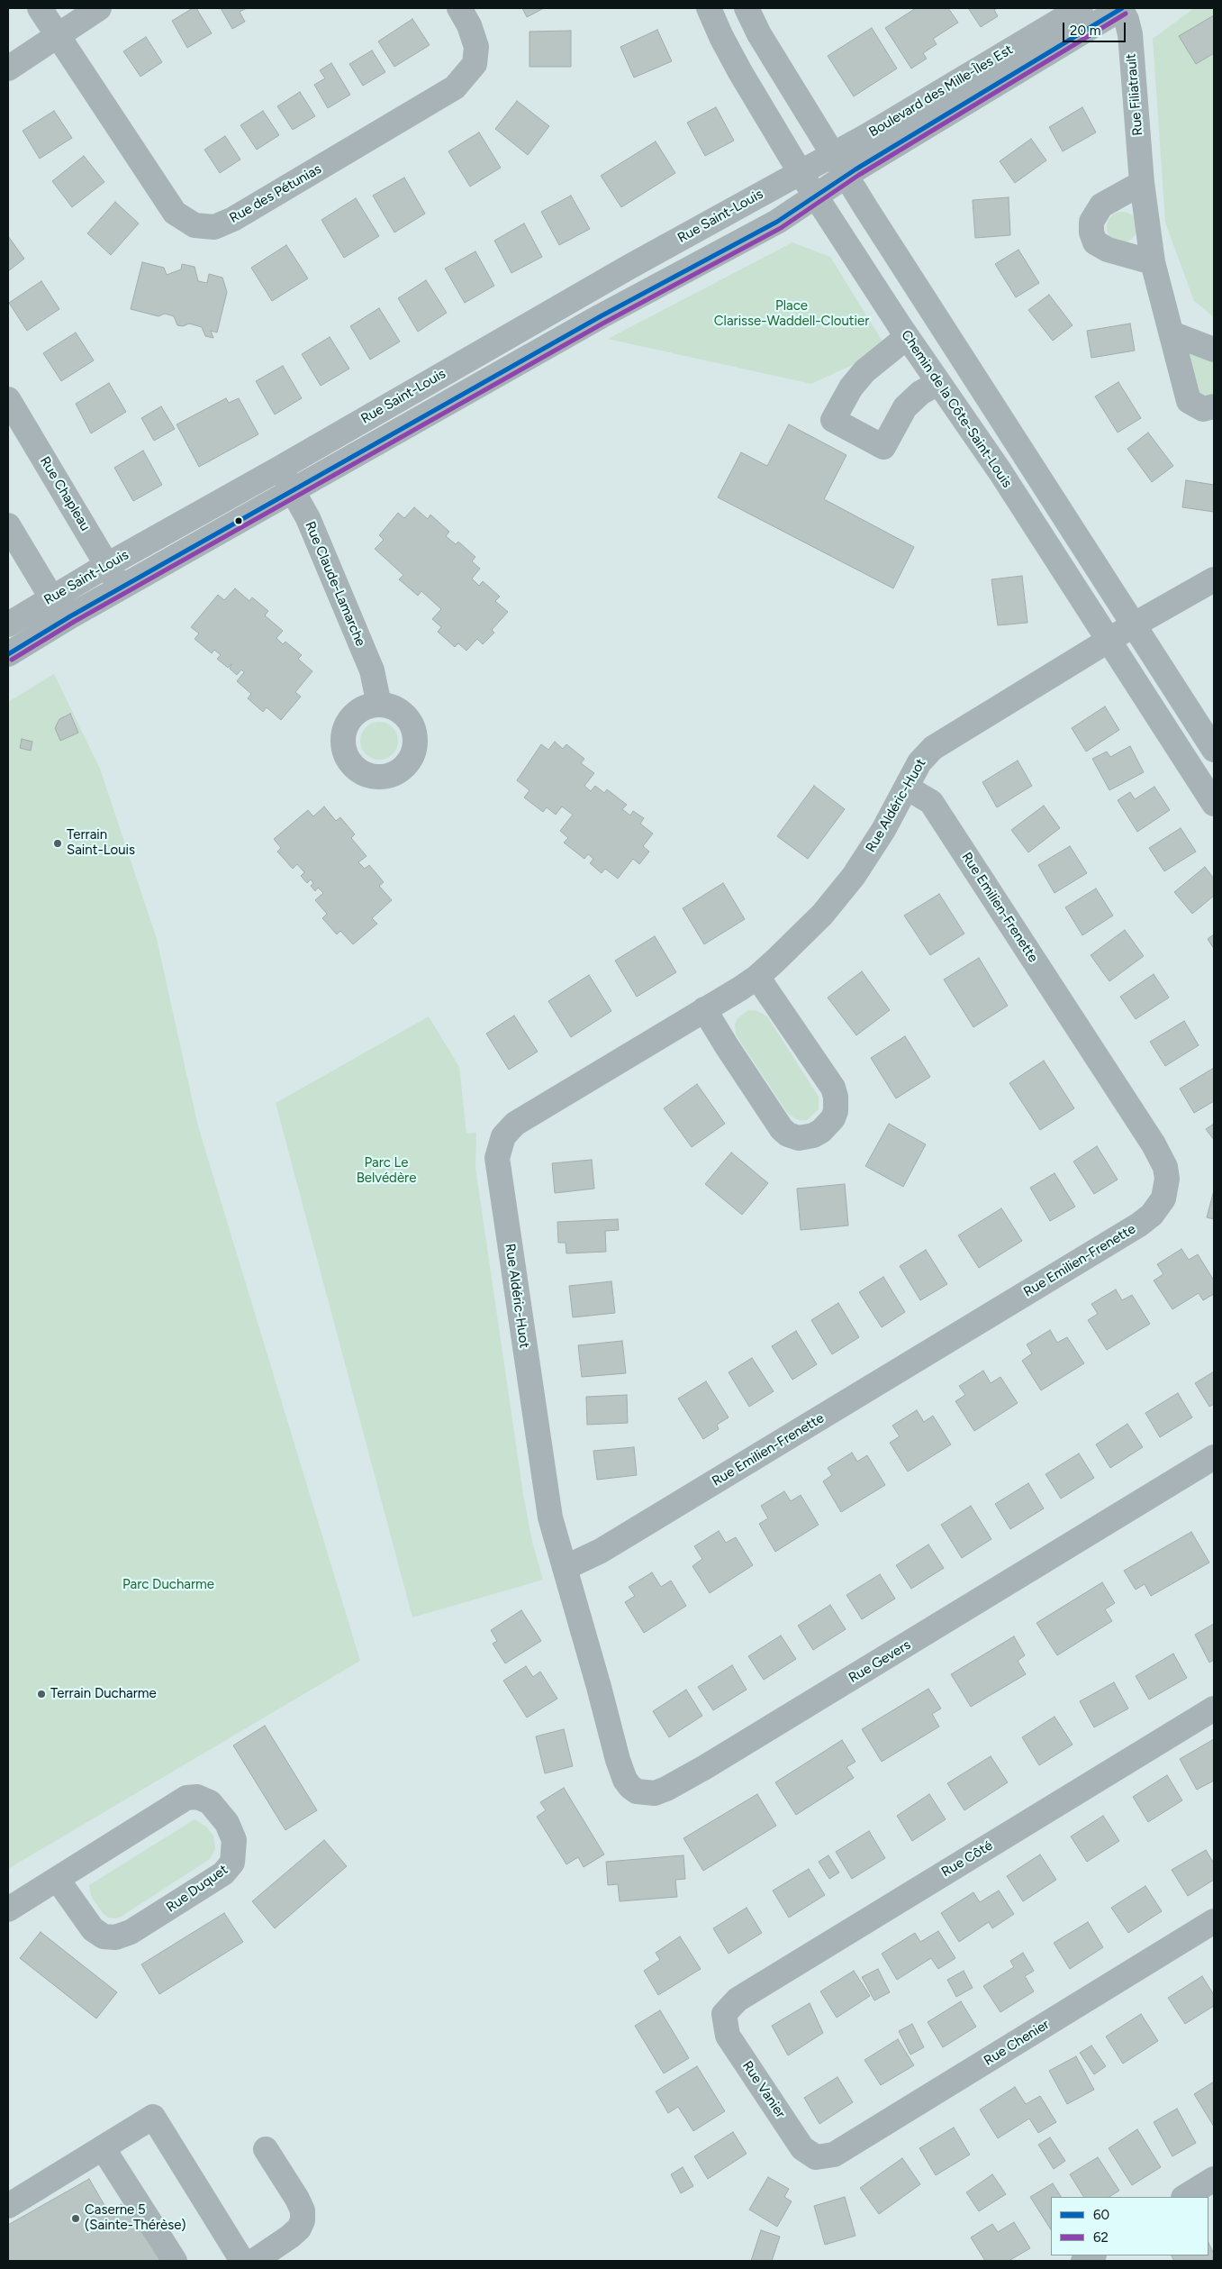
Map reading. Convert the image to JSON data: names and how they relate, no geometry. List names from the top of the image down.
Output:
{
  "streets": {
    "street": [
      "Boulevard des Mille-Îles Est",
      "Rue Filiatrault",
      "Rue des Pétunias",
      "Rue Saint-Louis",
      "Chemin de la Côte-Saint-Louis",
      "Rue Chapleau",
      "Rue Claude-Lamarche",
      "Rue Aldéric-Huot",
      "Rue Emilien-Frenette",
      "Rue Gevers",
      "Rue Côté",
      "Rue Duquet",
      "Rue Chenier",
      "Rue Vanier"
    ]
  },
  "crossings": [
    ["Boulevard des Mille-Îles Est", "Rue Filiatrault"],
    ["Boulevard des Mille-Îles Est", "Rue Saint-Louis"],
    ["Boulevard des Mille-Îles Est", "Chemin de la Côte-Saint-Louis"],
    ["Rue Saint-Louis", "Chemin de la Côte-Saint-Louis"],
    ["Rue Saint-Louis", "Rue Chapleau"],
    ["Rue Saint-Louis", "Rue Claude-Lamarche"],
    ["Chemin de la Côte-Saint-Louis", "Rue Aldéric-Huot"],
    ["Rue Aldéric-Huot", "Rue Emilien-Frenette"],
    ["Rue Aldéric-Huot", "Rue Gevers"],
    ["Rue Côté", "Rue Vanier"],
    ["Rue Chenier", "Rue Vanier"]
  ],
  "parks": ["Place Clarisse-Waddell-Cloutier", "Parc Le Belvédère", "Parc Ducharme"],
  "places": ["Terrain Saint-Louis", "Terrain Ducharme", "Caserne 5 (Sainte-Thérèse)"],
  "lines": ["transit line 60", "transit line 62"],
  "legend": ["60", "62"],
  "scale_bar": "20 m"
}
